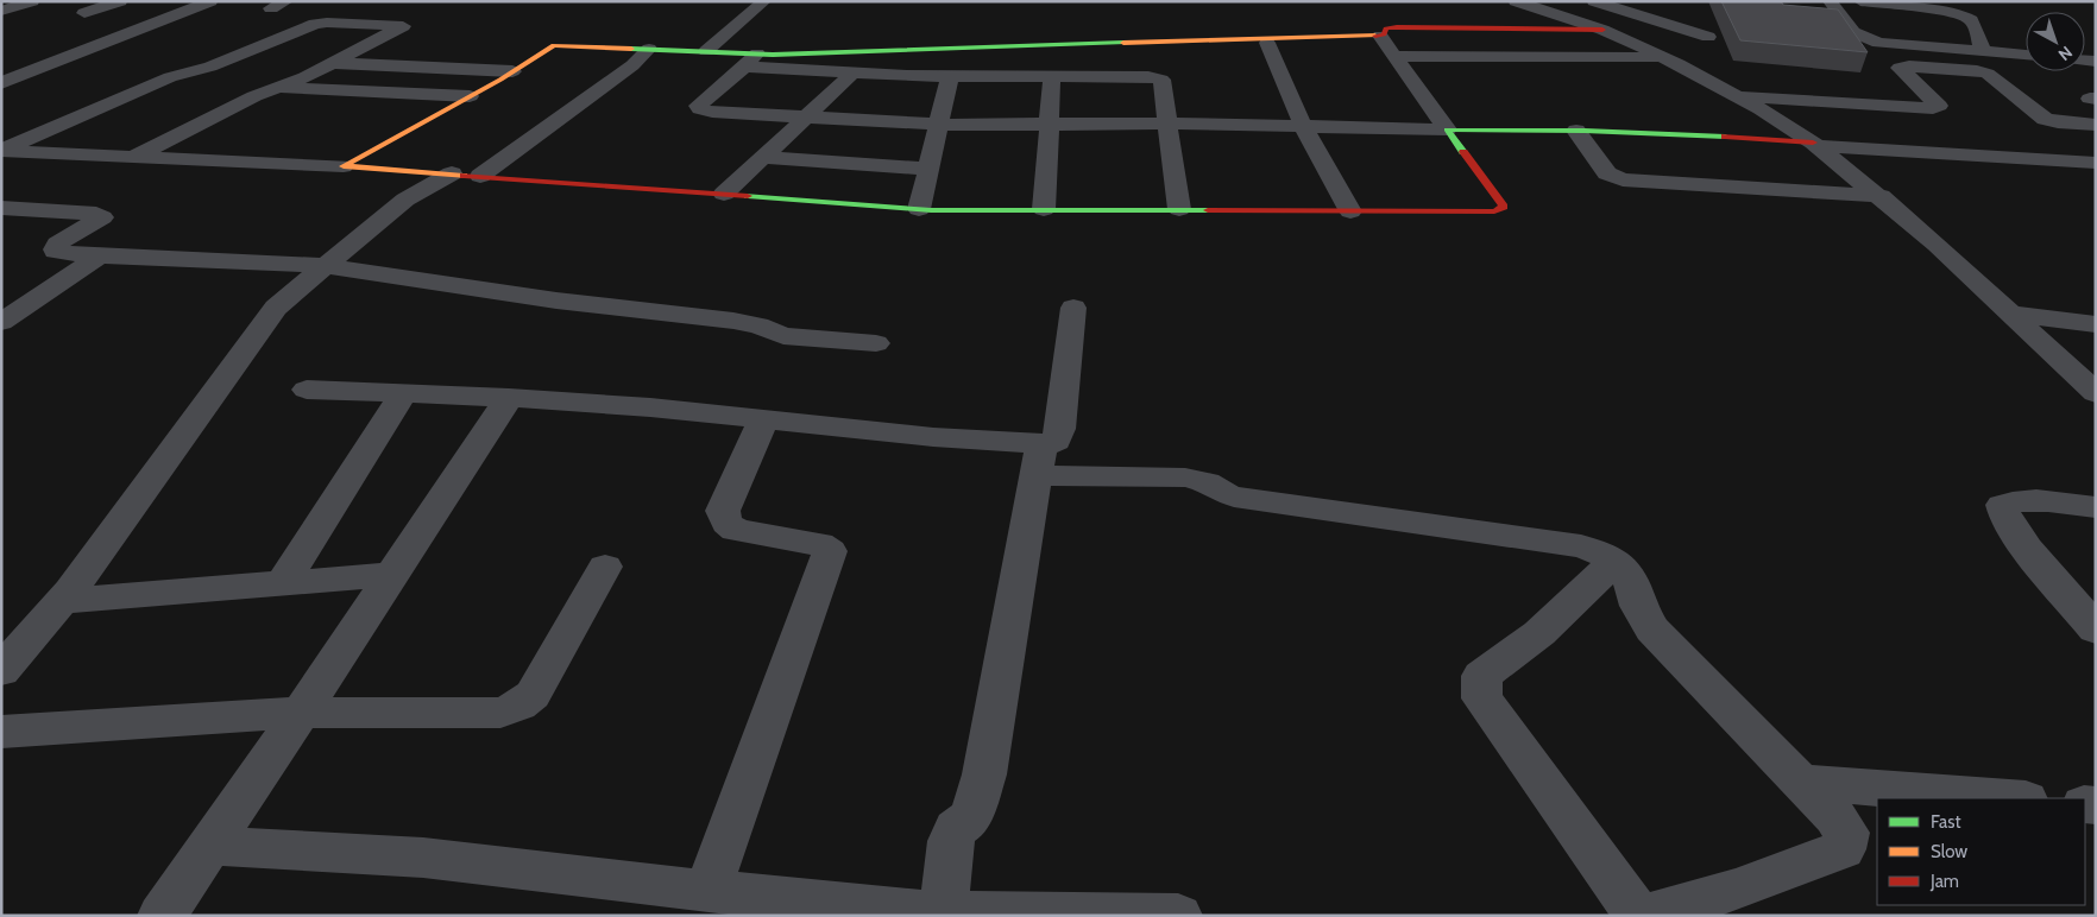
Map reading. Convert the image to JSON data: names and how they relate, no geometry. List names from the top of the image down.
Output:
{
  "legend": ["Fast", "Slow", "Jam"],
  "north": "bottom right"
}
